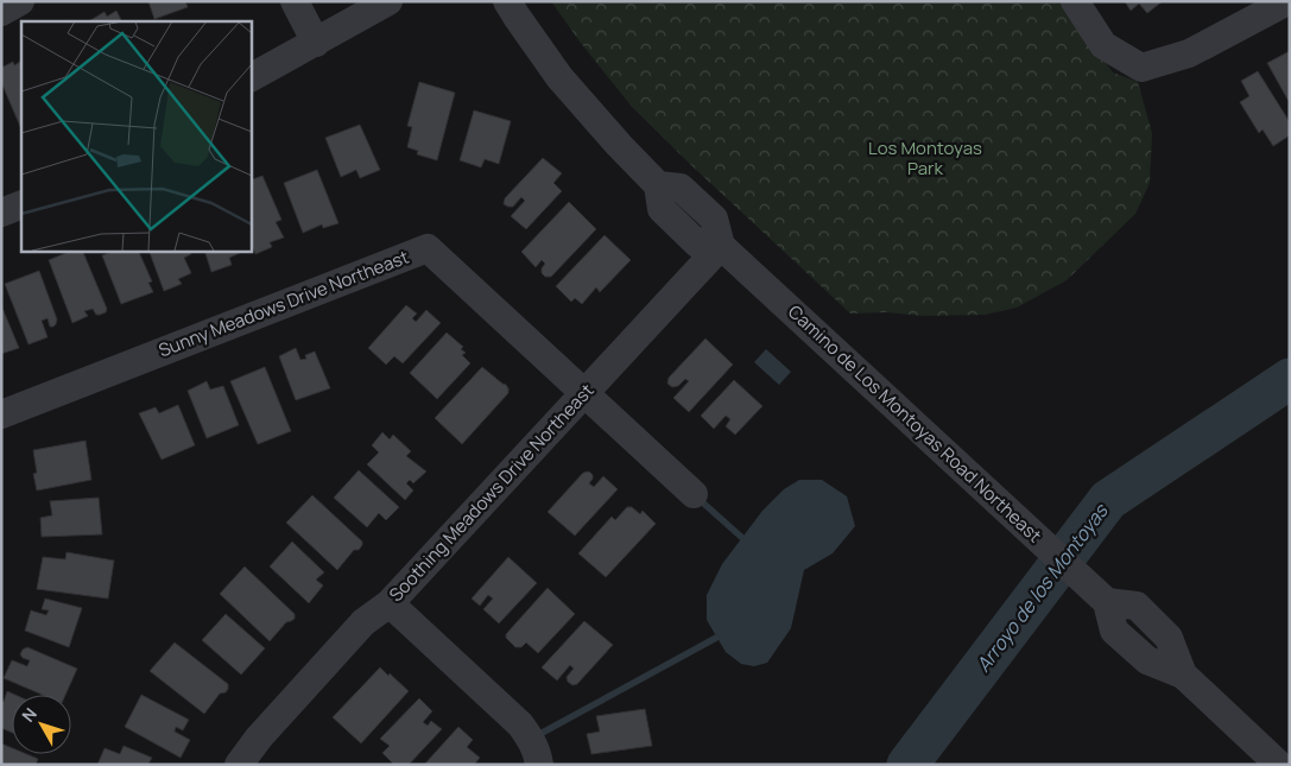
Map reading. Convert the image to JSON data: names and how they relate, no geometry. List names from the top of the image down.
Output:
{
  "streets": {
    "street": ["Sunny Meadows Drive Northeast", "Camino de Los Montoyas Road Northeast", "Soothing Meadows Drive Northeast"]
  },
  "crossings": [
    ["Sunny Meadows Drive Northeast", "Soothing Meadows Drive Northeast"],
    ["Camino de Los Montoyas Road Northeast", "Soothing Meadows Drive Northeast"]
  ],
  "water": ["Arroyo de los Montoyas"],
  "parks": ["Los Montoyas Park"],
  "north": "top left"
}
